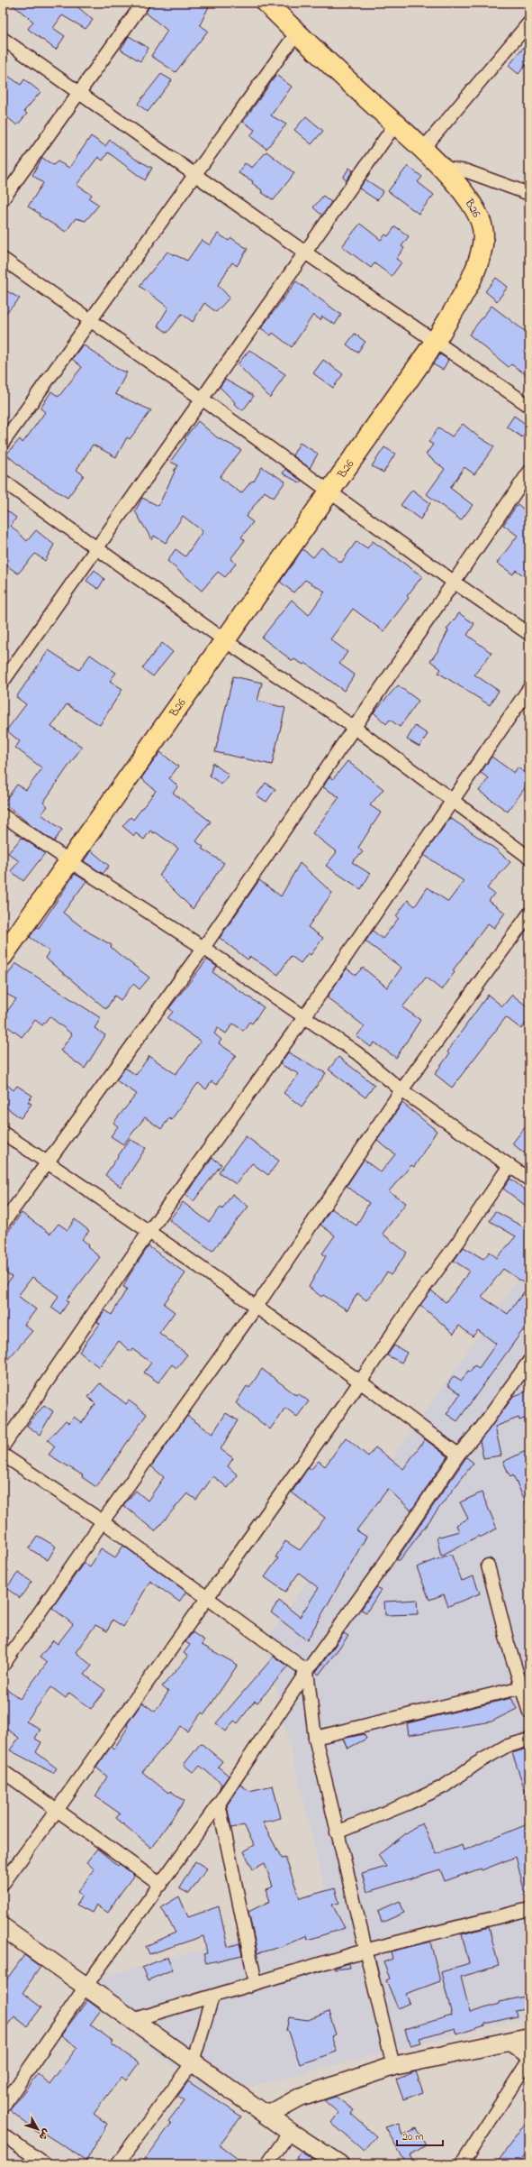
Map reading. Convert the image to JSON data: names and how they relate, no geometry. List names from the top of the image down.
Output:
{
  "streets": {
    "highway": ["B26"]
  },
  "scale_bar": "20 m",
  "north": "bottom right"
}
